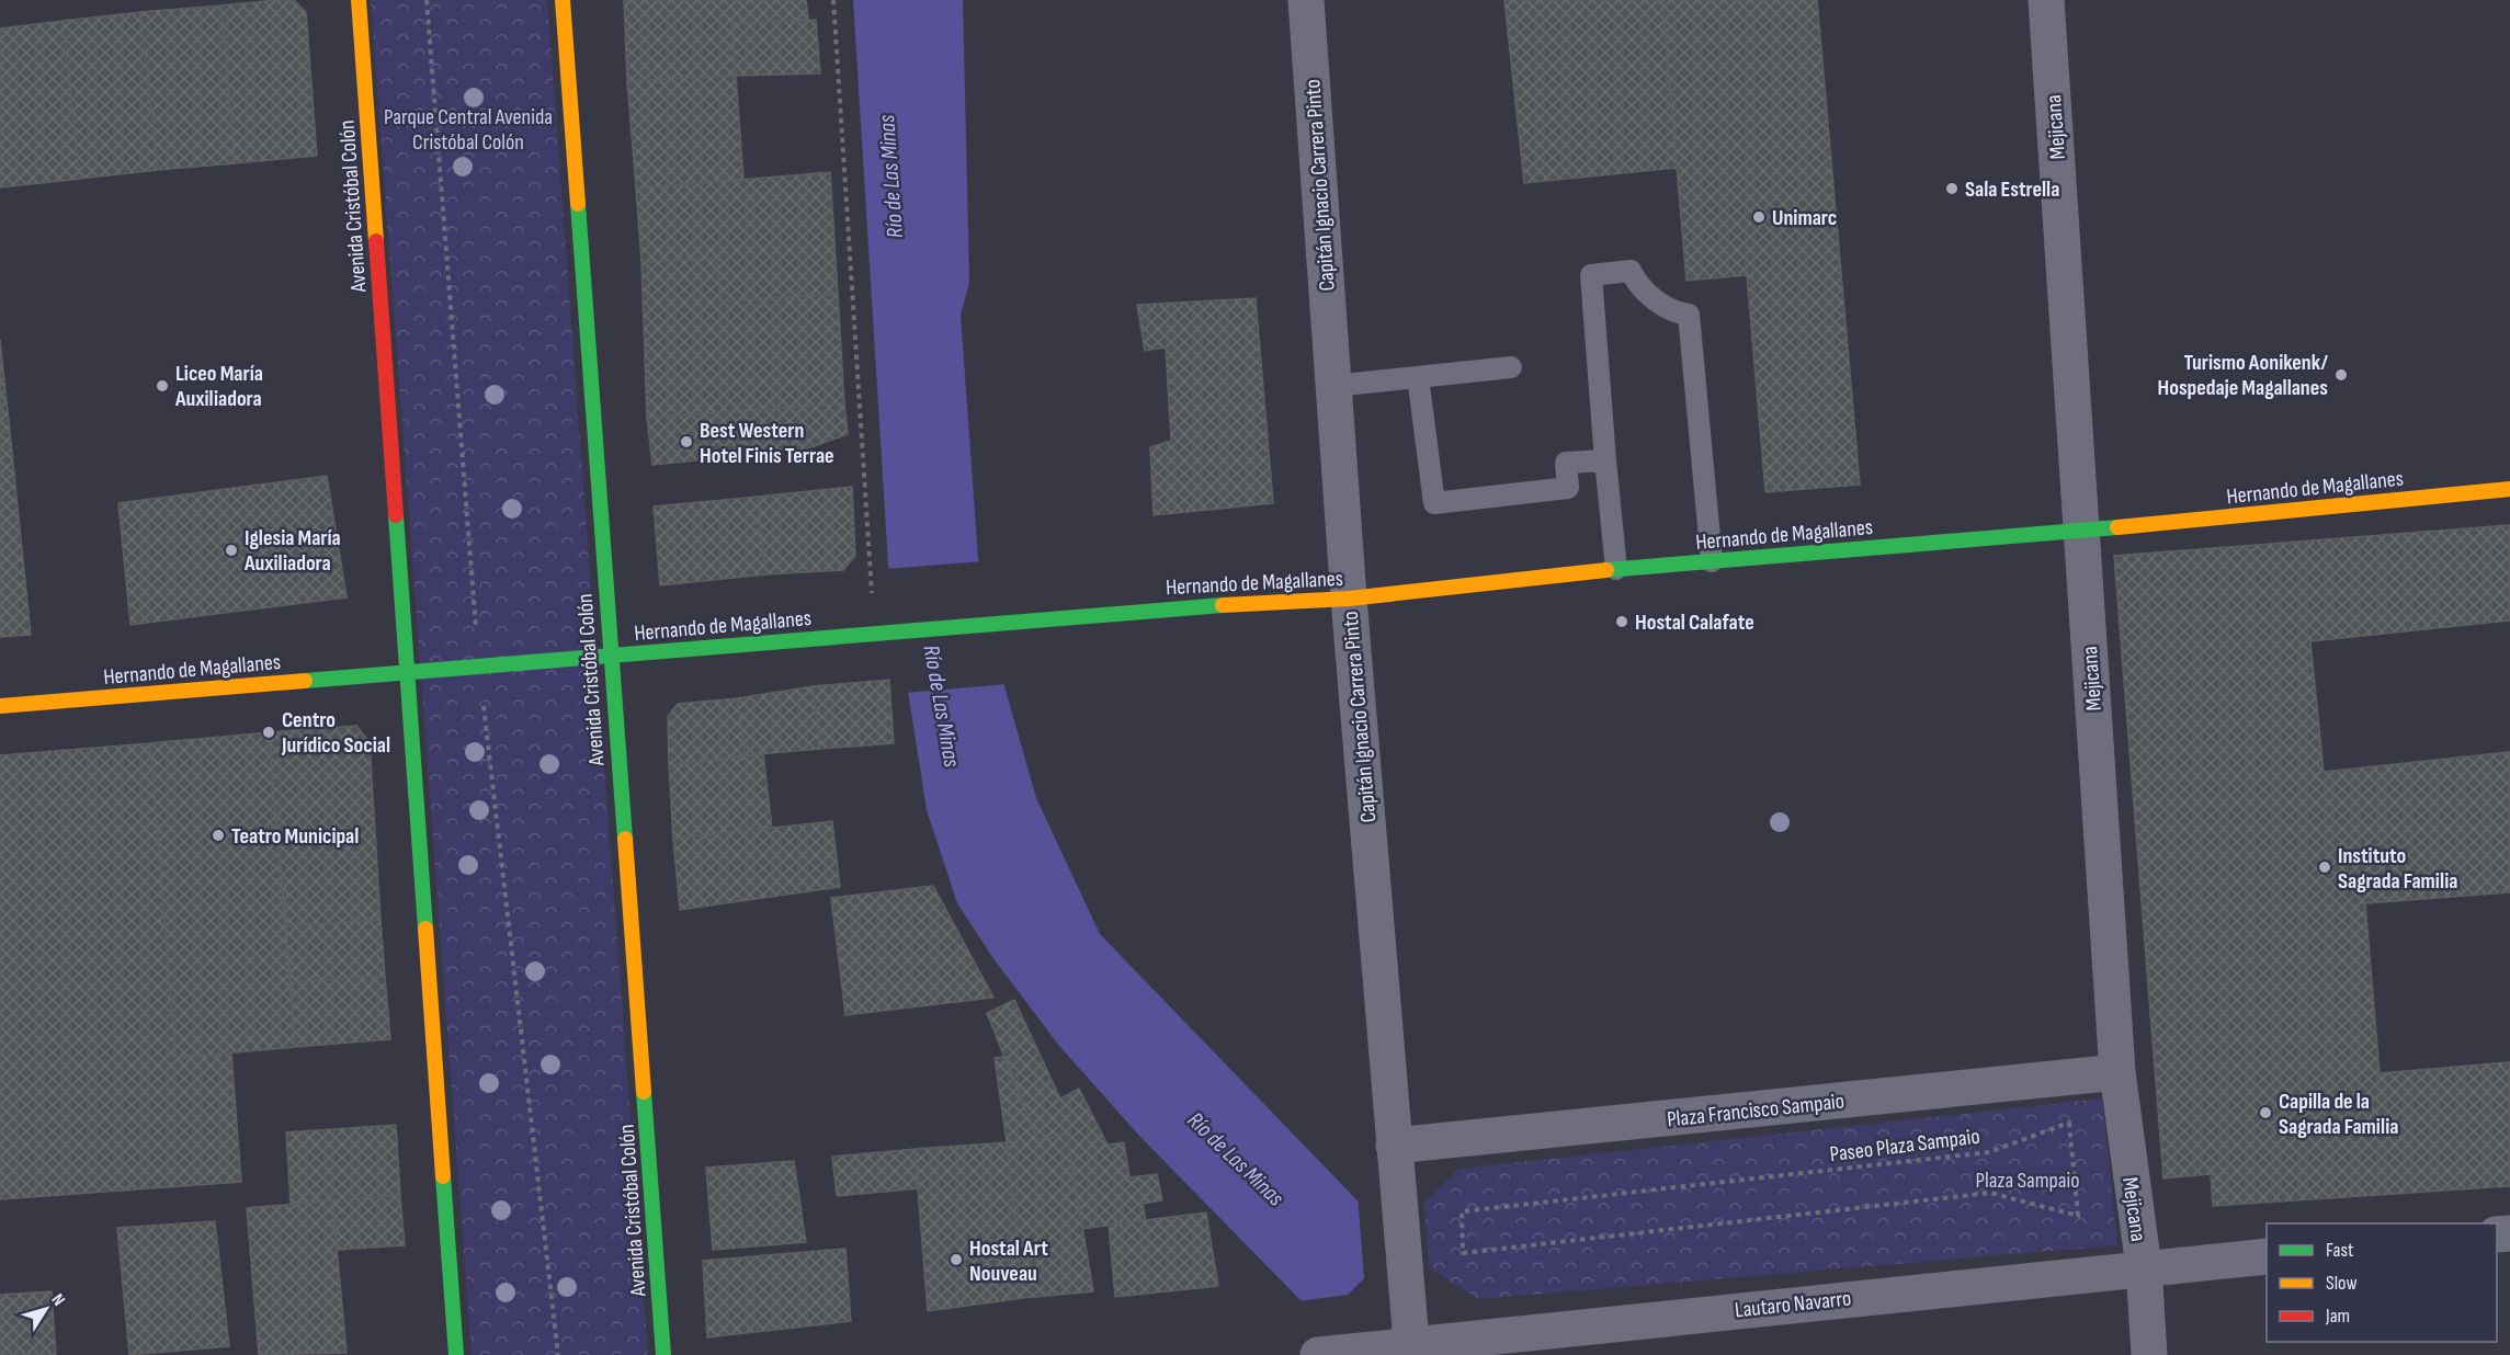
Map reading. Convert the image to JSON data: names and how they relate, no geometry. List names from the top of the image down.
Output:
{
  "streets": {
    "main road": ["Avenida Cristóbal Colón", "Hernando de Magallanes"],
    "street": [
      "Mejicana",
      "Capitán Ignacio Carrera Pinto",
      "Plaza Francisco Sampaio",
      "Lautaro Navarro"
    ],
    "path": ["Paseo Plaza Sampaio"]
  },
  "crossings": [
    ["Mejicana", "Hernando de Magallanes"],
    ["Mejicana", "Plaza Francisco Sampaio"],
    ["Mejicana", "Lautaro Navarro"],
    ["Capitán Ignacio Carrera Pinto", "Hernando de Magallanes"],
    ["Capitán Ignacio Carrera Pinto", "Plaza Francisco Sampaio"],
    ["Capitán Ignacio Carrera Pinto", "Lautaro Navarro"],
    ["Avenida Cristóbal Colón", "Hernando de Magallanes"]
  ],
  "water": ["Río de Las Minas"],
  "parks": ["Parque Central Avenida Cristóbal Colón", "Plaza Sampaio"],
  "places": [
    "Sala Estrella",
    "Unimarc",
    "Turismo Aonikenk/ Hospedaje Magallanes",
    "Liceo María Auxiliadora",
    "Best Western Hotel Finis Terrae",
    "Iglesia María Auxiliadora",
    "Hostal Calafate",
    "Centro Jurídico Social",
    "Teatro Municipal",
    "Instituto Sagrada Familia",
    "Capilla de la Sagrada Familia",
    "Hostal Art Nouveau"
  ],
  "legend": ["Fast", "Slow", "Jam"],
  "north": "top right"
}
